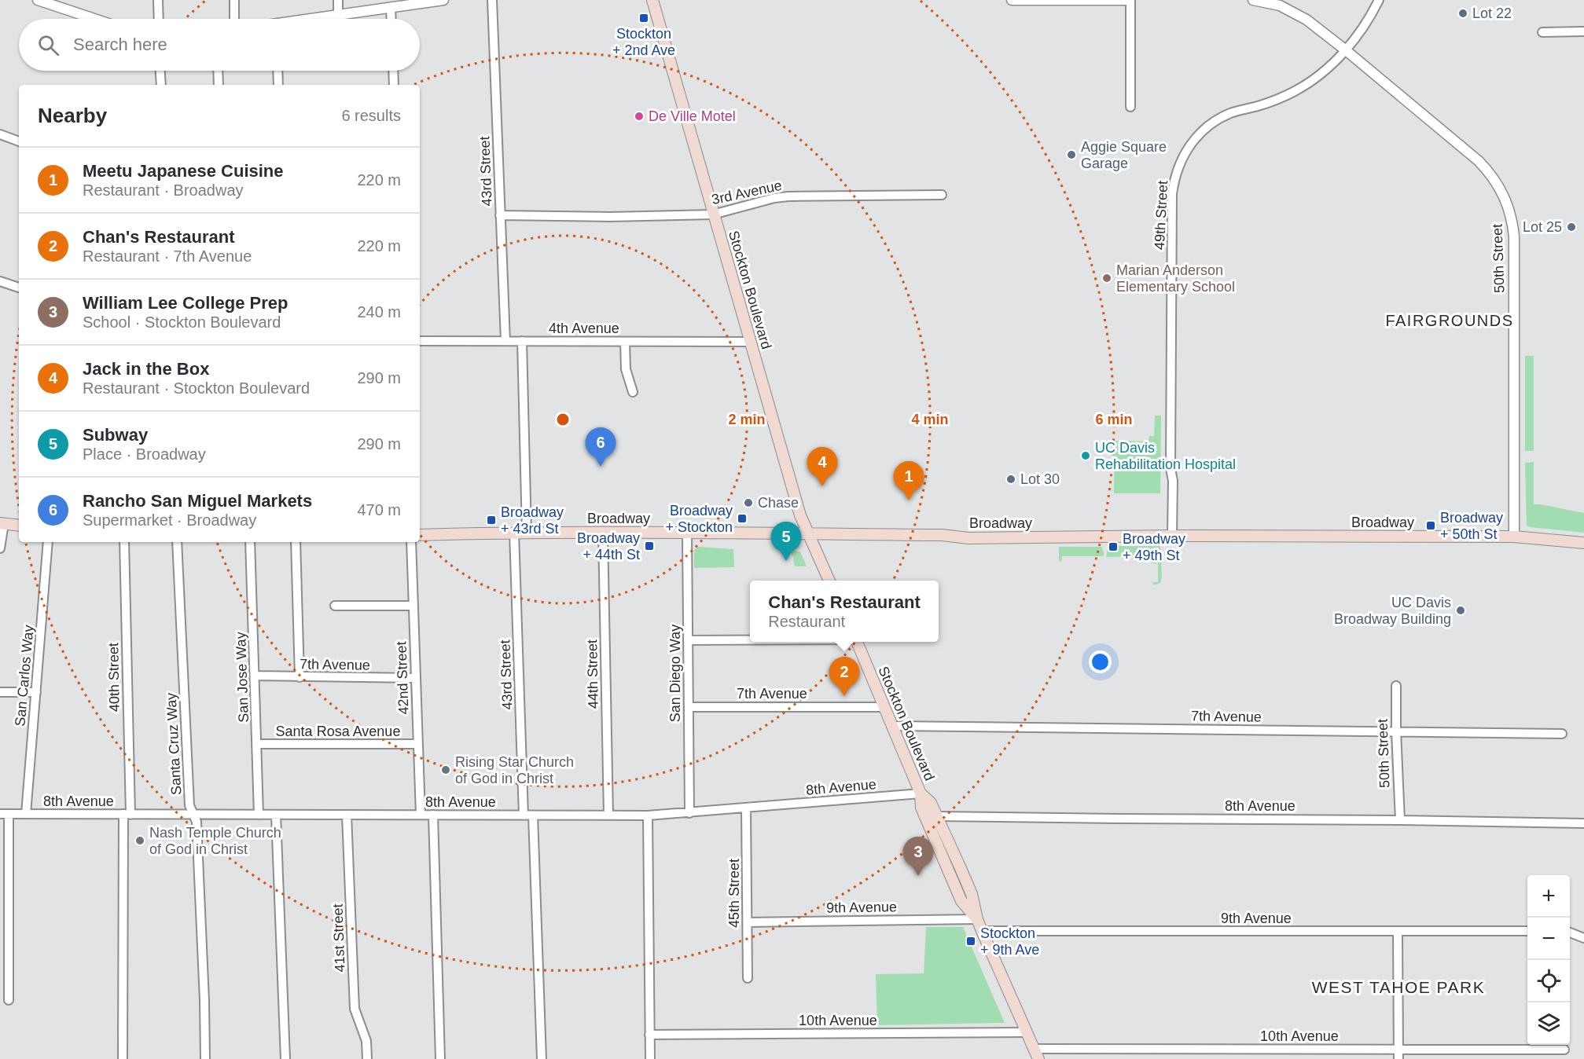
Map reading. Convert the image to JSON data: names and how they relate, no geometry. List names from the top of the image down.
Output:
{
  "streets": {
    "main road": ["Stockton Boulevard", "Broadway"],
    "street": [
      "43rd Street",
      "3rd Avenue",
      "49th Street",
      "50th Street",
      "4th Avenue",
      "7th Avenue",
      "San Diego Way",
      "44th Street",
      "San Carlos Way",
      "40th Street",
      "San Jose Way",
      "42nd Street",
      "Santa Rosa Avenue",
      "Santa Cruz Way",
      "8th Avenue",
      "45th Street",
      "9th Avenue",
      "41st Street",
      "10th Avenue"
    ]
  },
  "crossings": [
    ["43rd Street", "3rd Avenue"],
    ["43rd Street", "4th Avenue"],
    ["43rd Street", "Broadway"],
    ["43rd Street", "8th Avenue"],
    ["3rd Avenue", "Stockton Boulevard"],
    ["49th Street", "50th Street"],
    ["49th Street", "Broadway"],
    ["50th Street", "Broadway"],
    ["50th Street", "7th Avenue"],
    ["50th Street", "8th Avenue"],
    ["Stockton Boulevard", "4th Avenue"],
    ["Stockton Boulevard", "Broadway"],
    ["Stockton Boulevard", "7th Avenue"],
    ["Stockton Boulevard", "8th Avenue"],
    ["Stockton Boulevard", "9th Avenue"],
    ["Stockton Boulevard", "10th Avenue"],
    ["Broadway", "San Diego Way"],
    ["Broadway", "44th Street"],
    ["7th Avenue", "San Diego Way"],
    ["7th Avenue", "San Jose Way"],
    ["7th Avenue", "42nd Street"],
    ["San Diego Way", "8th Avenue"],
    ["44th Street", "8th Avenue"],
    ["San Carlos Way", "8th Avenue"],
    ["40th Street", "8th Avenue"],
    ["San Jose Way", "Santa Rosa Avenue"],
    ["San Jose Way", "8th Avenue"],
    ["42nd Street", "Santa Rosa Avenue"],
    ["42nd Street", "8th Avenue"],
    ["Santa Cruz Way", "8th Avenue"],
    ["8th Avenue", "45th Street"],
    ["8th Avenue", "41st Street"],
    ["45th Street", "9th Avenue"]
  ],
  "districts": ["FAIRGROUNDS", "WEST TAHOE PARK"],
  "places": {
    "other": [
      "Lot 22",
      "De Ville Motel",
      "Aggie Square Garage",
      "Lot 25",
      "Marian Anderson Elementary School",
      "UC Davis Rehabilitation Hospital",
      "Lot 30",
      "Chase",
      "UC Davis Broadway Building",
      "Rising Star Church of God in Christ",
      "Nash Temple Church of God in Christ"
    ],
    "transit": [
      "Stockton + 2nd Ave",
      "Broadway + Stockton",
      "Broadway + 43rd St",
      "Broadway + 50th St",
      "Broadway + 44th St",
      "Broadway + 49th St",
      "Stockton + 9th Ave"
    ]
  },
  "page": {
    "search": "Search here",
    "heading": ["Nearby", "6 results"],
    "list": [
      {
        "mark": "1",
        "name": "Meetu Japanese Cuisine",
        "note": "Restaurant · Broadway",
        "value": "220 m"
      },
      {
        "mark": "2",
        "name": "Chan's Restaurant",
        "note": "Restaurant · 7th Avenue",
        "value": "220 m"
      },
      {
        "mark": "3",
        "name": "William Lee College Prep",
        "note": "School · Stockton Boulevard",
        "value": "240 m"
      },
      {
        "mark": "4",
        "name": "Jack in the Box",
        "note": "Restaurant · Stockton Boulevard",
        "value": "290 m"
      },
      {
        "mark": "5",
        "name": "Subway",
        "note": "Place · Broadway",
        "value": "290 m"
      },
      {
        "mark": "6",
        "name": "Rancho San Miguel Markets",
        "note": "Supermarket · Broadway",
        "value": "470 m"
      }
    ],
    "pins": [
      "6",
      "4",
      "1",
      "5",
      "2",
      "3"
    ],
    "popup": ["Chan's Restaurant", "Restaurant"],
    "map_buttons": ["+", "−"]
  },
  "rings": ["2 min", "4 min", "6 min"]
}
